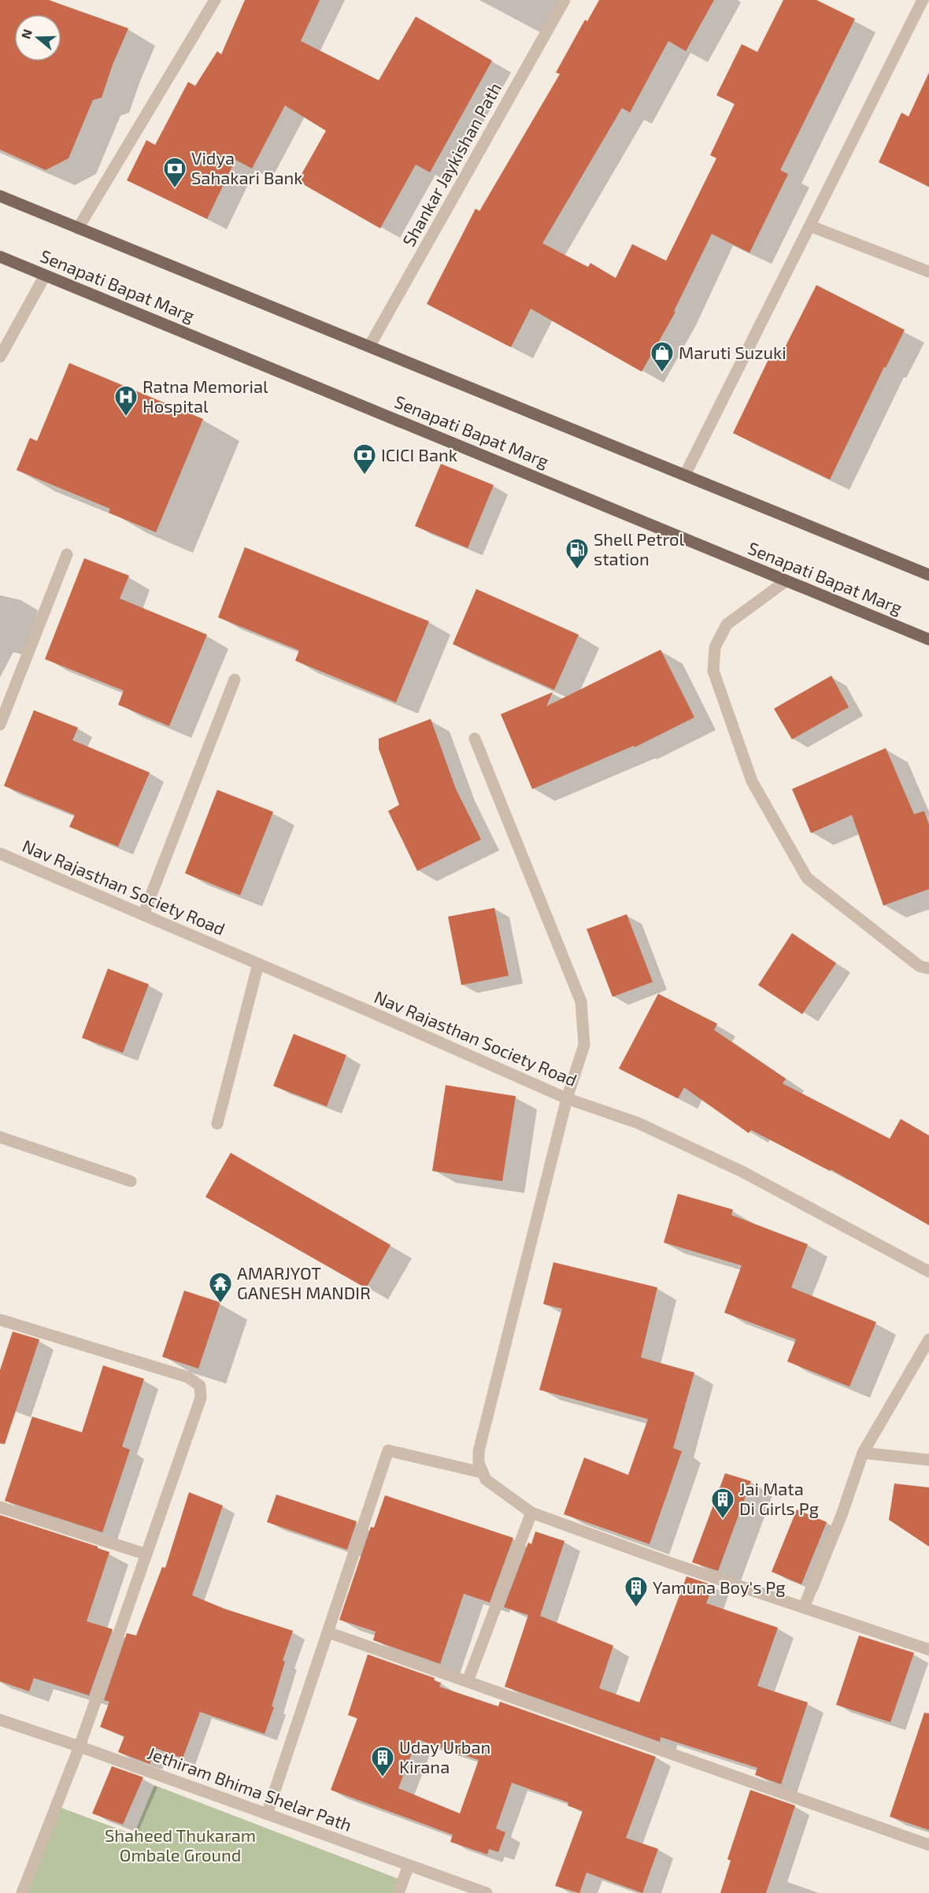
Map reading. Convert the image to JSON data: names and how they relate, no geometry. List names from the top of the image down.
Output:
{
  "streets": {
    "main road": ["Senapati Bapat Marg"],
    "street": ["Shankar Jaykishan Path", "Nav Rajasthan Society Road", "Jethiram Bhima Shelar Path"]
  },
  "parks": ["Shaheed Thukaram Ombale Ground"],
  "places": {
    "bank": ["Vidya Sahakari Bank", "ICICI Bank"],
    "shop": ["Maruti Suzuki"],
    "hospital": ["Ratna Memorial Hospital"],
    "fuel station": ["Shell Petrol station"],
    "temple": ["AMARJYOT GANESH MANDIR"],
    "building": ["Jai Mata Di Girls Pg", "Yamuna Boy's Pg", "Uday Urban Kirana"]
  },
  "north": "left"
}
